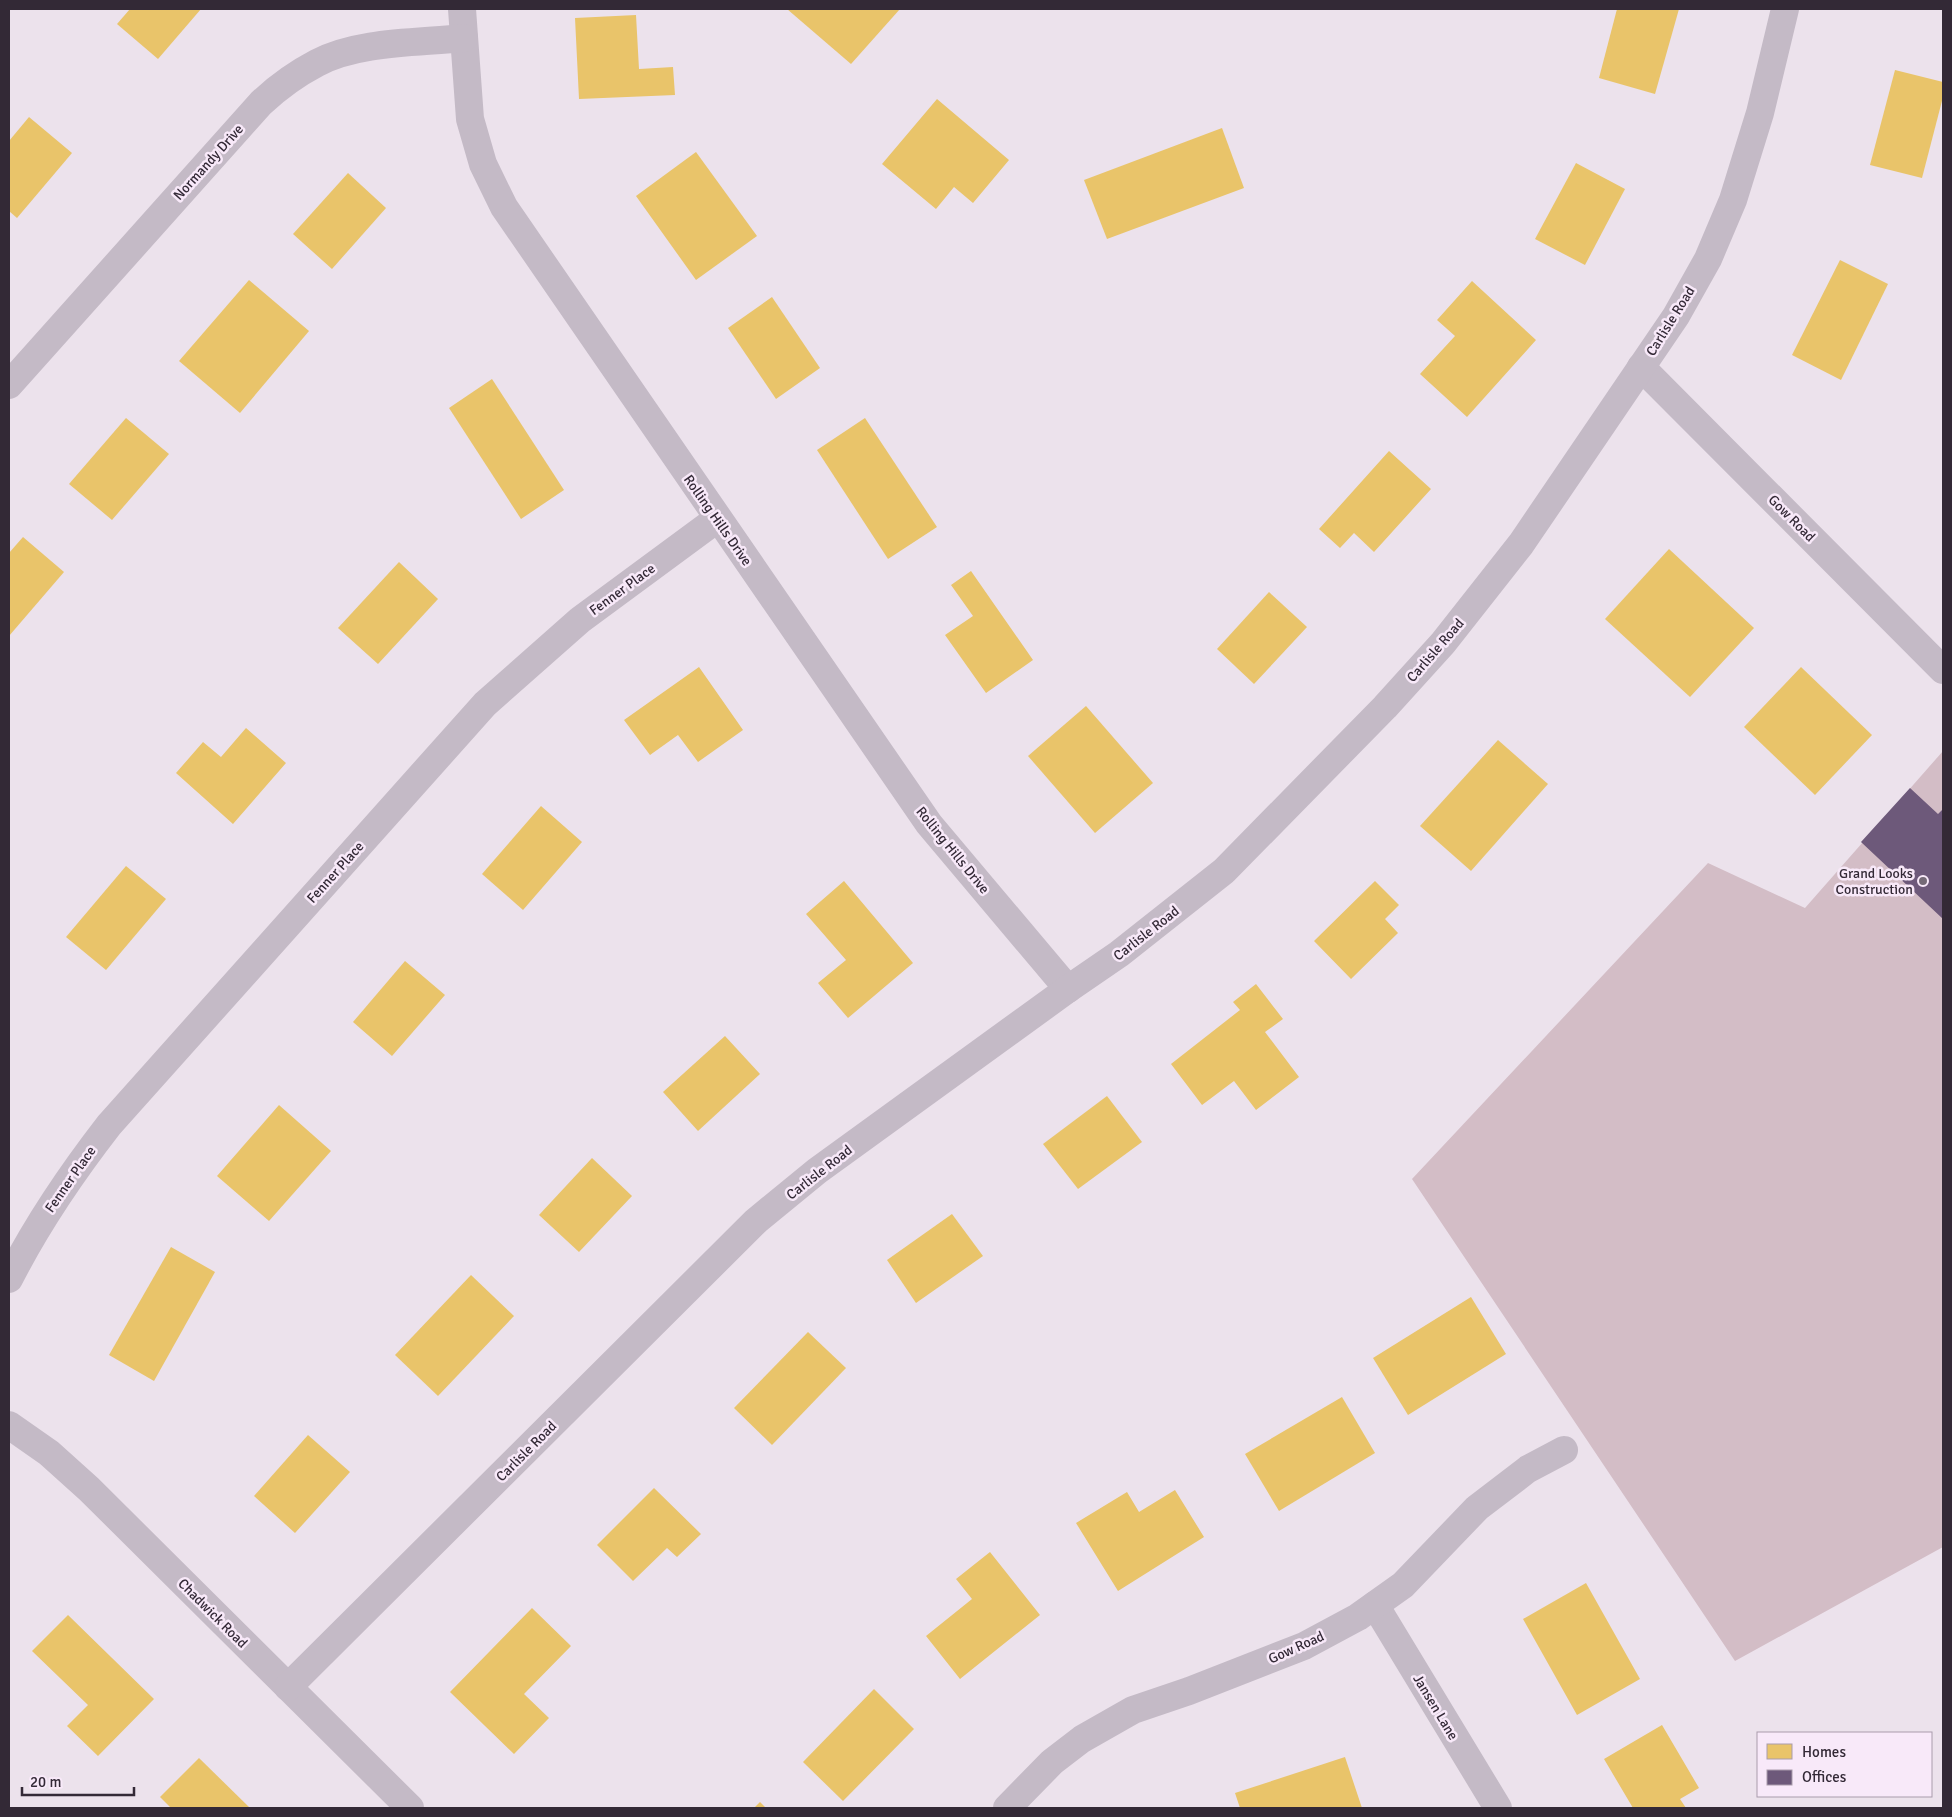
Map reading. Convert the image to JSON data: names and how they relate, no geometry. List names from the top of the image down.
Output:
{
  "streets": {
    "street": [
      "Normandy Drive",
      "Carlisle Road",
      "Gow Road",
      "Rolling Hills Drive",
      "Fenner Place",
      "Chadwick Road",
      "Jansen Lane"
    ]
  },
  "crossings": [
    ["Normandy Drive", "Rolling Hills Drive"],
    ["Carlisle Road", "Gow Road"],
    ["Carlisle Road", "Rolling Hills Drive"],
    ["Carlisle Road", "Chadwick Road"],
    ["Gow Road", "Jansen Lane"],
    ["Rolling Hills Drive", "Fenner Place"]
  ],
  "places": ["Grand Looks Construction"],
  "legend": ["Homes", "Offices"],
  "scale_bar": "20 m"
}
